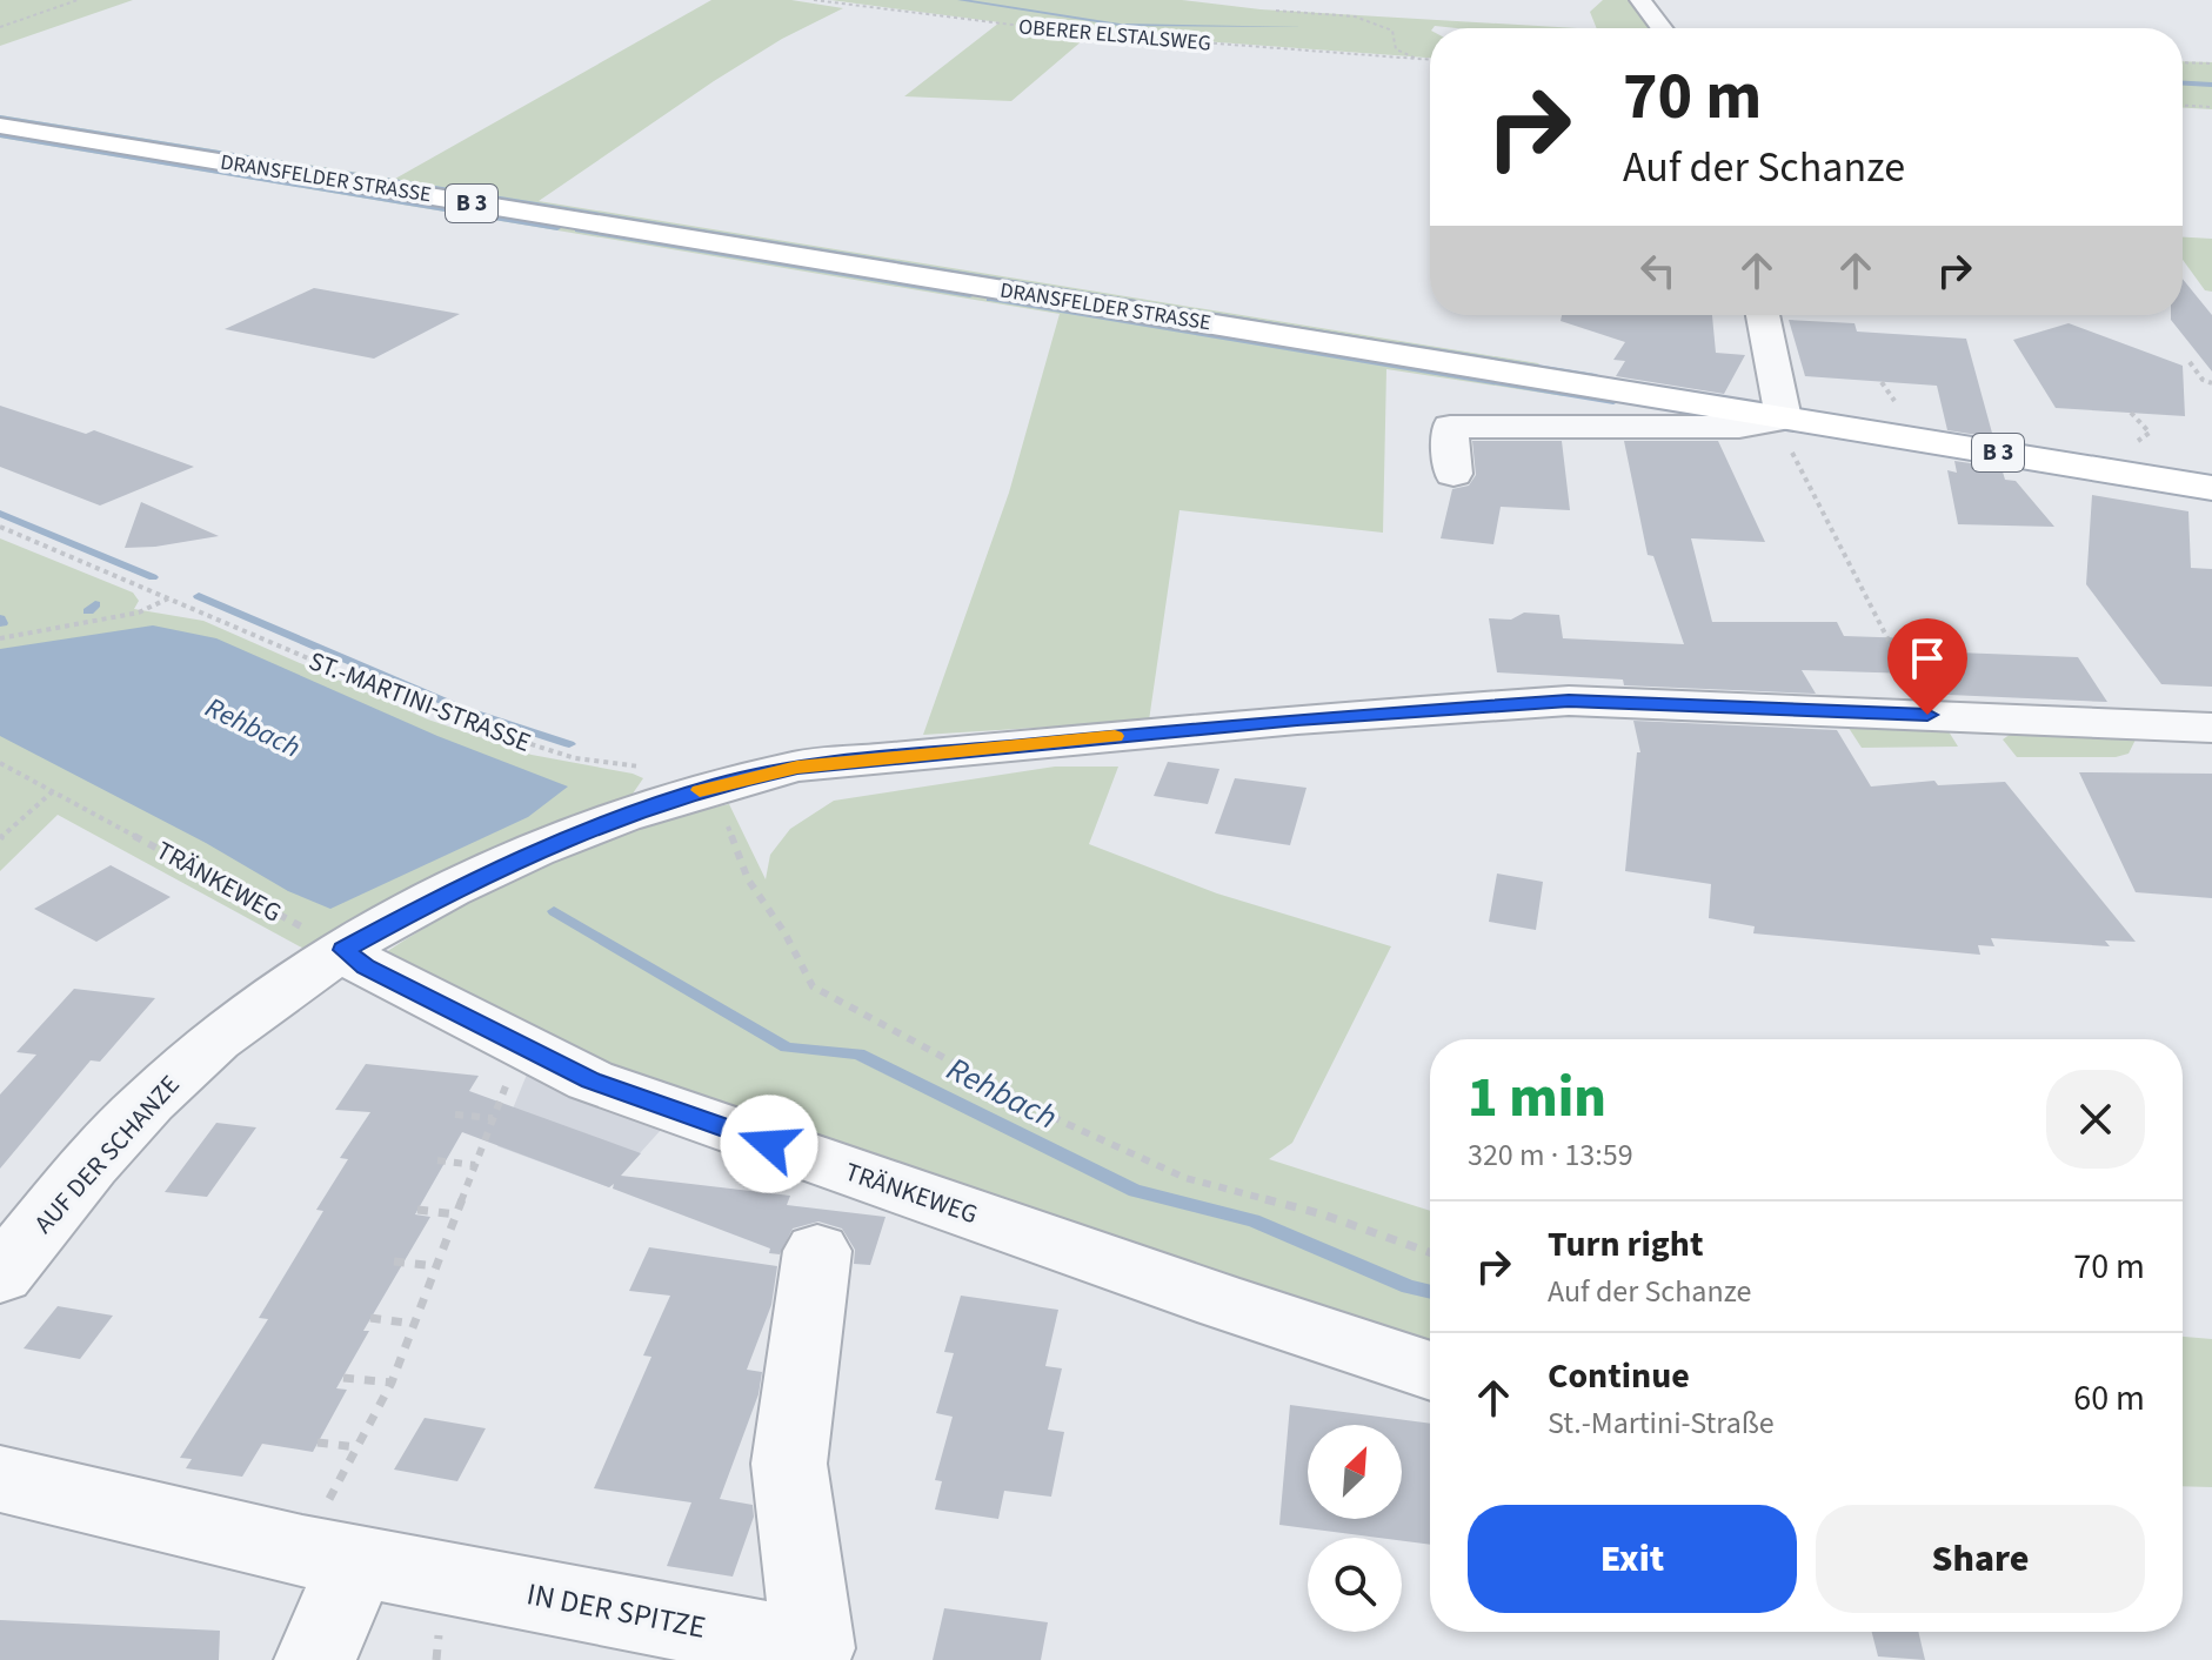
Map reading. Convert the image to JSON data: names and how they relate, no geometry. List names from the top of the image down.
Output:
{
  "streets": {
    "main road": ["DRANSFELDER STRASSE", "B 3"],
    "street": ["TRÄNKEWEG", "AUF DER SCHANZE", "IN DER SPITZE"],
    "path": ["OBERER ELSTALSWEG", "ST.-MARTINI-STRASSE"]
  },
  "crossings": [
    ["ST.-MARTINI-STRASSE", "AUF DER SCHANZE"],
    ["TRÄNKEWEG", "AUF DER SCHANZE"]
  ],
  "water": ["Rehbach"],
  "north": "top right",
  "page": {
    "turn": ["70 m", "Auf der Schanze"],
    "heading": ["1 min", "320 m · 13:59"],
    "list": [
      {
        "name": "Turn right",
        "note": "Auf der Schanze",
        "value": "70 m"
      },
      {
        "name": "Continue",
        "note": "St.-Martini-Straße",
        "value": "60 m"
      }
    ],
    "buttons": ["Exit", "Share"]
  }
}
